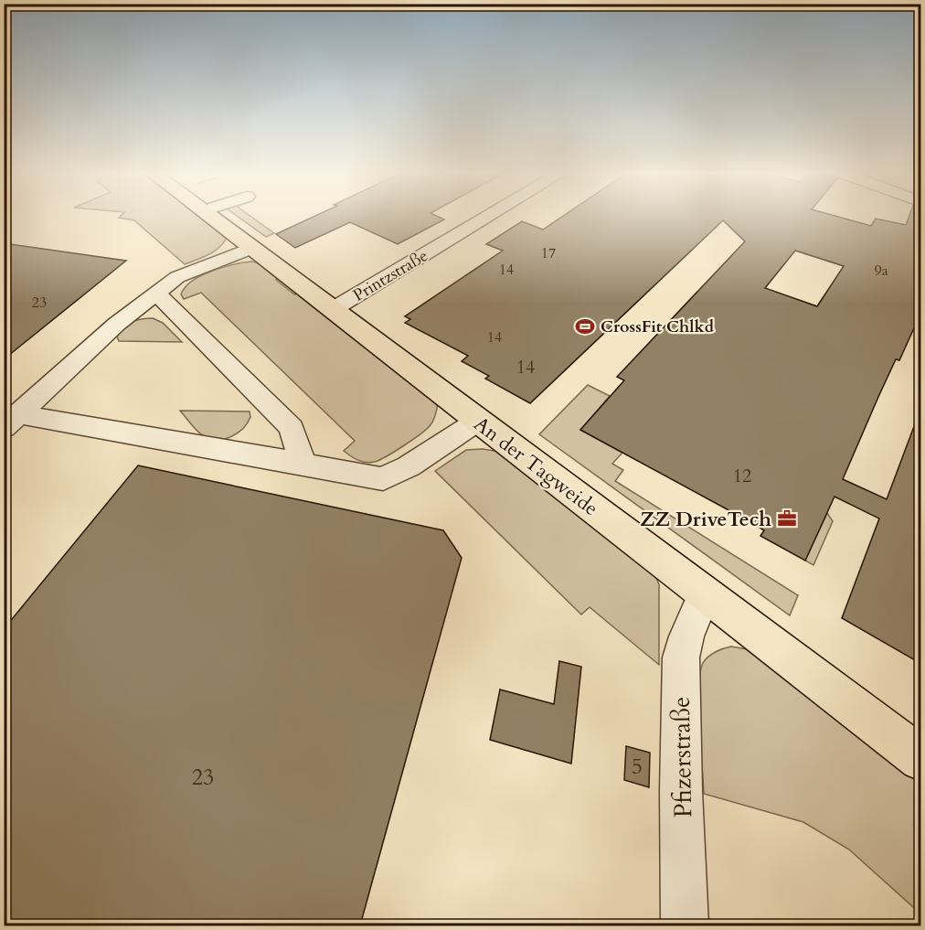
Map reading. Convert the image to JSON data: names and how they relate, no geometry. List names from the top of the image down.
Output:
{
  "streets": {
    "main road": ["An der Tagweide"],
    "street": ["Printzstraße", "Pfizerstraße"]
  },
  "crossings": [
    ["Printzstraße", "An der Tagweide"],
    ["An der Tagweide", "Pfizerstraße"]
  ],
  "places": {
    "sports": ["CrossFit Chlkd"],
    "office": ["ZZ DriveTech"]
  },
  "house_numbers": [
    "17",
    "14",
    "9a",
    "23",
    "14",
    "14",
    "12",
    "5",
    "23"
  ]
}
